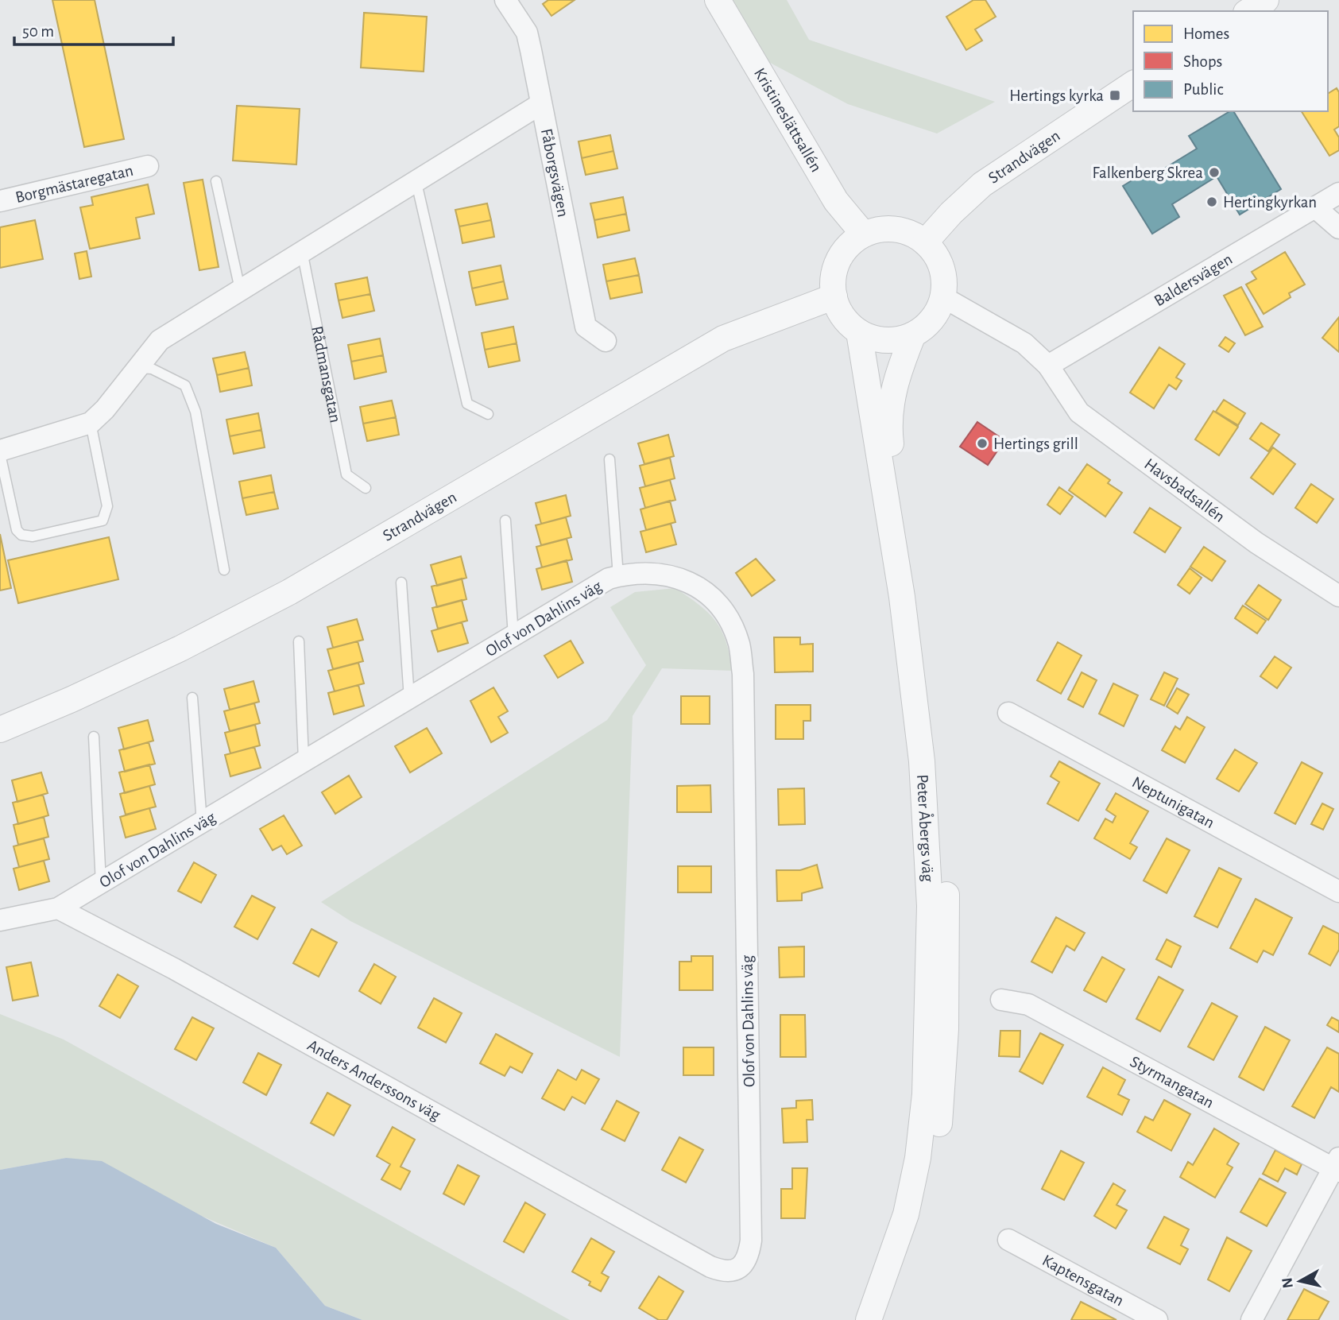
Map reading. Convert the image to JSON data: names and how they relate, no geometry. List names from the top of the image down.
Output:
{
  "streets": {
    "street": [
      "Kristineslättsallén",
      "Strandvägen",
      "Fåborgsvägen",
      "Borgmästaregatan",
      "Baldersvägen",
      "Havsbadsallén",
      "Olof von Dahlins väg",
      "Neptunigatan",
      "Peter Åbergs väg",
      "Anders Anderssons väg",
      "Styrmangatan",
      "Kaptensgatan"
    ],
    "lane": ["Rådmansgatan"]
  },
  "crossings": [
    ["Kristineslättsallén", "Strandvägen"],
    ["Kristineslättsallén", "Havsbadsallén"],
    ["Kristineslättsallén", "Peter Åbergs väg"],
    ["Strandvägen", "Havsbadsallén"],
    ["Strandvägen", "Peter Åbergs väg"],
    ["Baldersvägen", "Havsbadsallén"],
    ["Havsbadsallén", "Peter Åbergs väg"],
    ["Olof von Dahlins väg", "Anders Anderssons väg"]
  ],
  "places": {
    "transit": ["Hertings kyrka"],
    "other": ["Falkenberg Skrea", "Hertingkyrkan", "Hertings grill"]
  },
  "legend": ["Homes", "Shops", "Public"],
  "scale_bar": "50 m",
  "north": "left"
}
